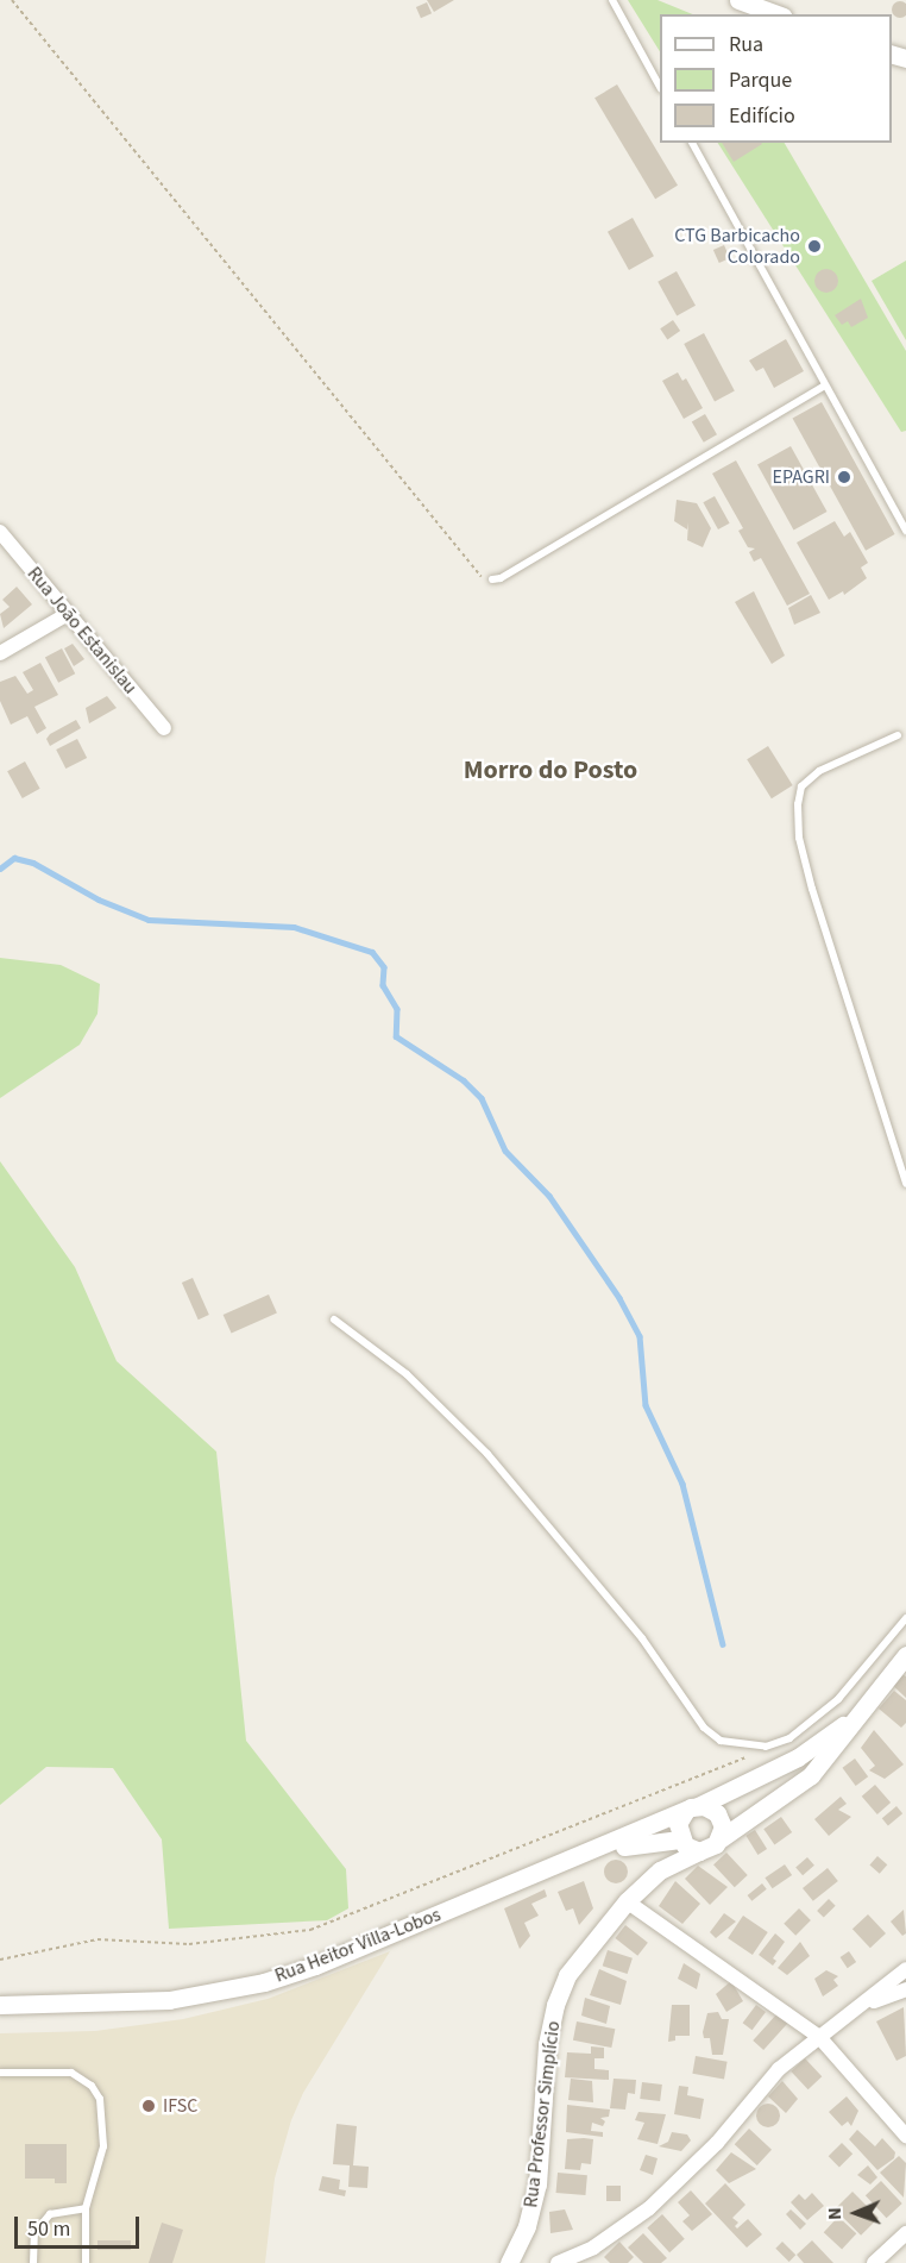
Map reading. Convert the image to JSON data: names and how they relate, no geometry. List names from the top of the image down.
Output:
{
  "streets": {
    "street": ["Rua João Estanislau", "Rua Heitor Villa-Lobos", "Rua Professor Simplício"]
  },
  "crossings": [
    ["Rua Heitor Villa-Lobos", "Rua Professor Simplício"]
  ],
  "districts": ["Morro do Posto"],
  "places": ["CTG Barbicacho Colorado", "EPAGRI", "IFSC"],
  "legend": ["Rua", "Parque", "Edifício"],
  "scale_bar": "50 m",
  "north": "left"
}
